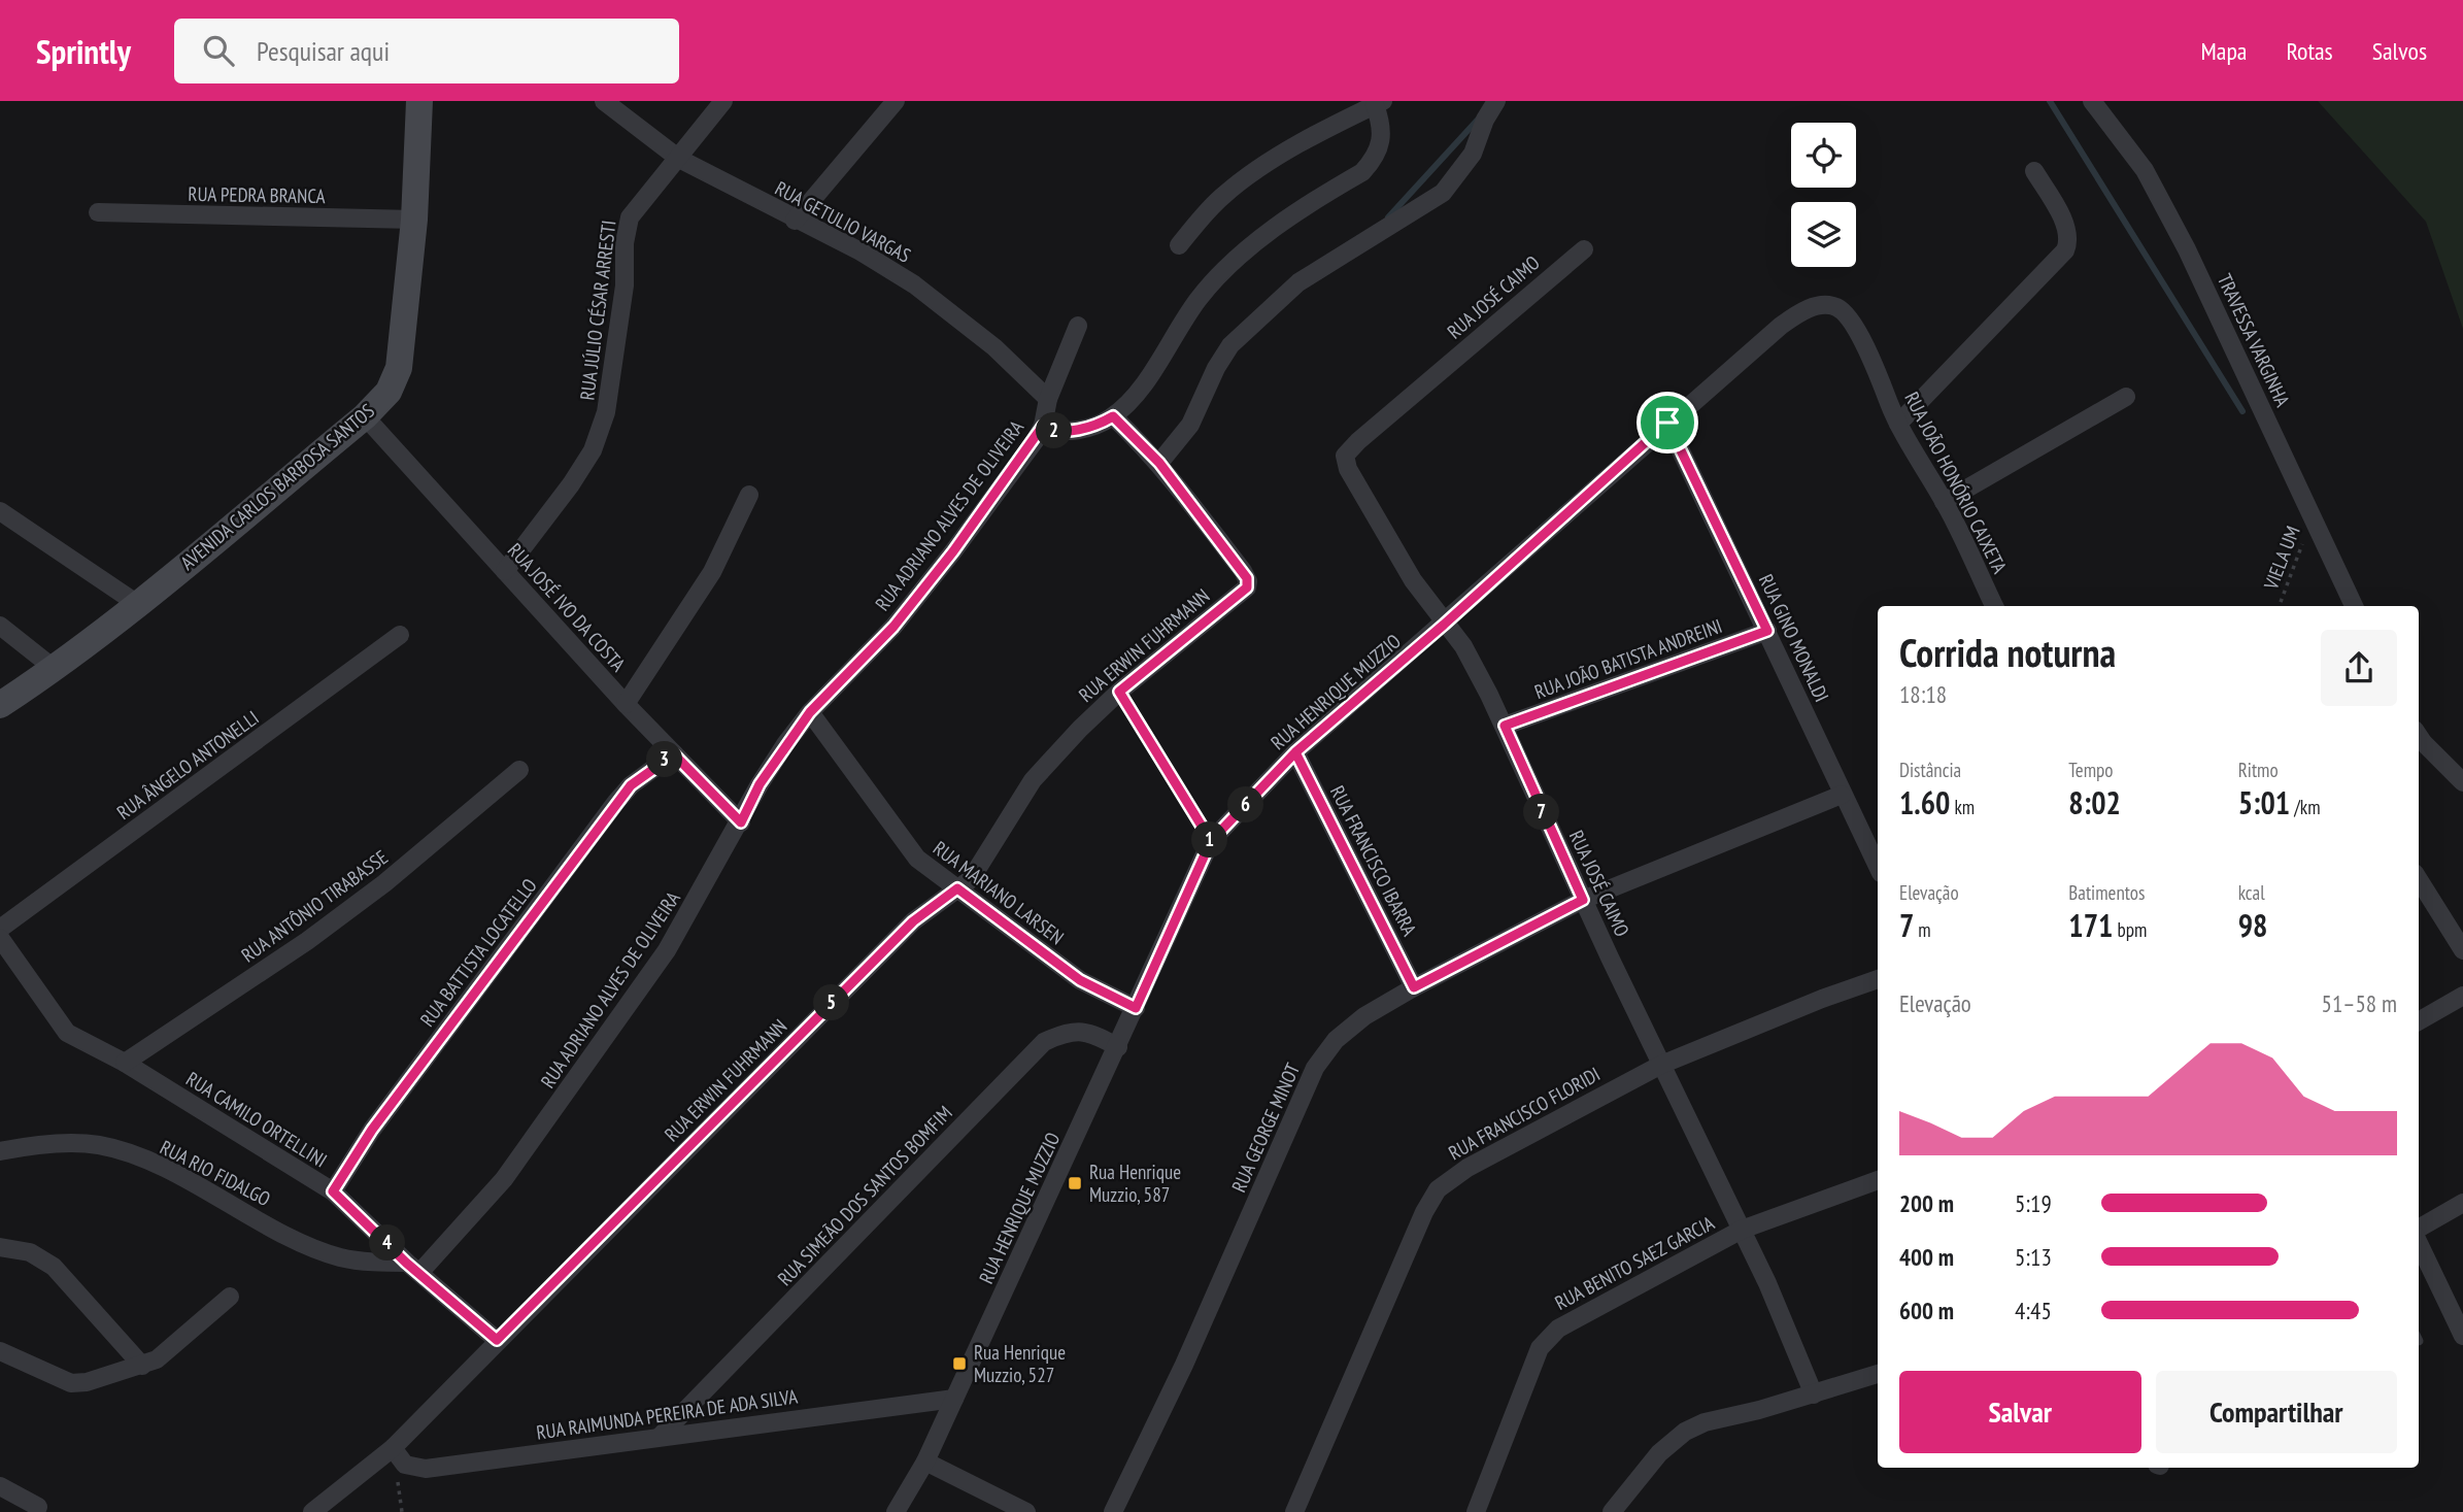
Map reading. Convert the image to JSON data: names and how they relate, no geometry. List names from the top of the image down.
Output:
{
  "streets": {
    "main road": ["AVENIDA CARLOS BARBOSA SANTOS"],
    "street": [
      "RUA PEDRA BRANCA",
      "RUA GETULIO VARGAS",
      "RUA JOSÉ CAIMO",
      "RUA JÚLIO CÉSAR ARRESTI",
      "TRAVESSA VARGINHA",
      "RUA JOÃO HONÓRIO CAIXETA",
      "RUA ADRIANO ALVES DE OLIVEIRA",
      "RUA JOSÉ IVO DA COSTA",
      "RUA GINO MONALDI",
      "RUA ERWIN FUHRMANN",
      "RUA JOÃO BATISTA ANDREINI",
      "RUA HENRIQUE MUZZIO",
      "RUA ÂNGELO ANTONELLI",
      "RUA FRANCISCO IBARRA",
      "RUA MARIANO LARSEN",
      "RUA ANTÔNIO TIRABASSE",
      "RUA BATTISTA LOCATELLO",
      "RUA FRANCISCO FLORIDI",
      "RUA CAMILO ORTELLINI",
      "RUA GEORGE MINOT",
      "RUA RIO FIDALGO",
      "RUA SIMEÃO DOS SANTOS BOMFIM",
      "RUA BENITO SAEZ GARCIA",
      "RUA RAIMUNDA PEREIRA DE ADA SILVA"
    ],
    "path": ["VIELA UM"]
  },
  "crossings": [
    ["RUA PEDRA BRANCA", "AVENIDA CARLOS BARBOSA SANTOS"],
    ["RUA GETULIO VARGAS", "RUA JÚLIO CÉSAR ARRESTI"],
    ["RUA GETULIO VARGAS", "RUA ADRIANO ALVES DE OLIVEIRA"],
    ["RUA JOSÉ CAIMO", "RUA JOÃO BATISTA ANDREINI"],
    ["RUA JOSÉ CAIMO", "RUA HENRIQUE MUZZIO"],
    ["RUA JOSÉ CAIMO", "RUA FRANCISCO FLORIDI"],
    ["RUA JOSÉ CAIMO", "RUA GEORGE MINOT"],
    ["RUA JOSÉ CAIMO", "RUA BENITO SAEZ GARCIA"],
    ["RUA JÚLIO CÉSAR ARRESTI", "RUA JOSÉ IVO DA COSTA"],
    ["TRAVESSA VARGINHA", "VIELA UM"],
    ["RUA JOÃO HONÓRIO CAIXETA", "RUA HENRIQUE MUZZIO"],
    ["AVENIDA CARLOS BARBOSA SANTOS", "RUA JOSÉ IVO DA COSTA"],
    ["RUA ADRIANO ALVES DE OLIVEIRA", "RUA JOSÉ IVO DA COSTA"],
    ["RUA ADRIANO ALVES DE OLIVEIRA", "RUA MARIANO LARSEN"],
    ["RUA ADRIANO ALVES DE OLIVEIRA", "RUA CAMILO ORTELLINI"],
    ["RUA ADRIANO ALVES DE OLIVEIRA", "RUA RIO FIDALGO"],
    ["RUA JOSÉ IVO DA COSTA", "RUA BATTISTA LOCATELLO"],
    ["RUA GINO MONALDI", "RUA JOÃO BATISTA ANDREINI"],
    ["RUA GINO MONALDI", "RUA HENRIQUE MUZZIO"],
    ["RUA GINO MONALDI", "RUA GEORGE MINOT"],
    ["RUA ERWIN FUHRMANN", "RUA MARIANO LARSEN"],
    ["RUA ERWIN FUHRMANN", "RUA CAMILO ORTELLINI"],
    ["RUA HENRIQUE MUZZIO", "RUA FRANCISCO IBARRA"],
    ["RUA HENRIQUE MUZZIO", "RUA MARIANO LARSEN"],
    ["RUA HENRIQUE MUZZIO", "RUA SIMEÃO DOS SANTOS BOMFIM"],
    ["RUA HENRIQUE MUZZIO", "RUA RAIMUNDA PEREIRA DE ADA SILVA"],
    ["RUA FRANCISCO IBARRA", "RUA GEORGE MINOT"],
    ["RUA ANTÔNIO TIRABASSE", "RUA CAMILO ORTELLINI"],
    ["RUA BATTISTA LOCATELLO", "RUA CAMILO ORTELLINI"],
    ["RUA CAMILO ORTELLINI", "RUA RIO FIDALGO"],
    ["RUA SIMEÃO DOS SANTOS BOMFIM", "RUA RAIMUNDA PEREIRA DE ADA SILVA"]
  ],
  "places": {
    "transit": ["Rua Henrique Muzzio, 587", "Rua Henrique Muzzio, 527"]
  },
  "page": {
    "header": "Sprintly",
    "search": "Pesquisar aqui",
    "nav": ["Mapa", "Rotas", "Salvos"],
    "pins": [
      "2",
      "3",
      "6",
      "7",
      "1",
      "5",
      "4"
    ],
    "heading": ["Corrida noturna", "18:18"],
    "stats": [
      ["Distância", "1.60 km"],
      ["Tempo", "8:02"],
      ["Ritmo", "5:01 /km"],
      ["Elevação", "7 m"],
      ["Batimentos", "171 bpm"],
      ["kcal", "98"]
    ],
    "chart": ["Elevação", "51–58 m"],
    "list": [
      {
        "name": "200 m",
        "note": "5:19"
      },
      {
        "name": "400 m",
        "note": "5:13"
      },
      {
        "name": "600 m",
        "note": "4:45"
      }
    ],
    "buttons": ["Salvar", "Compartilhar"]
  }
}
